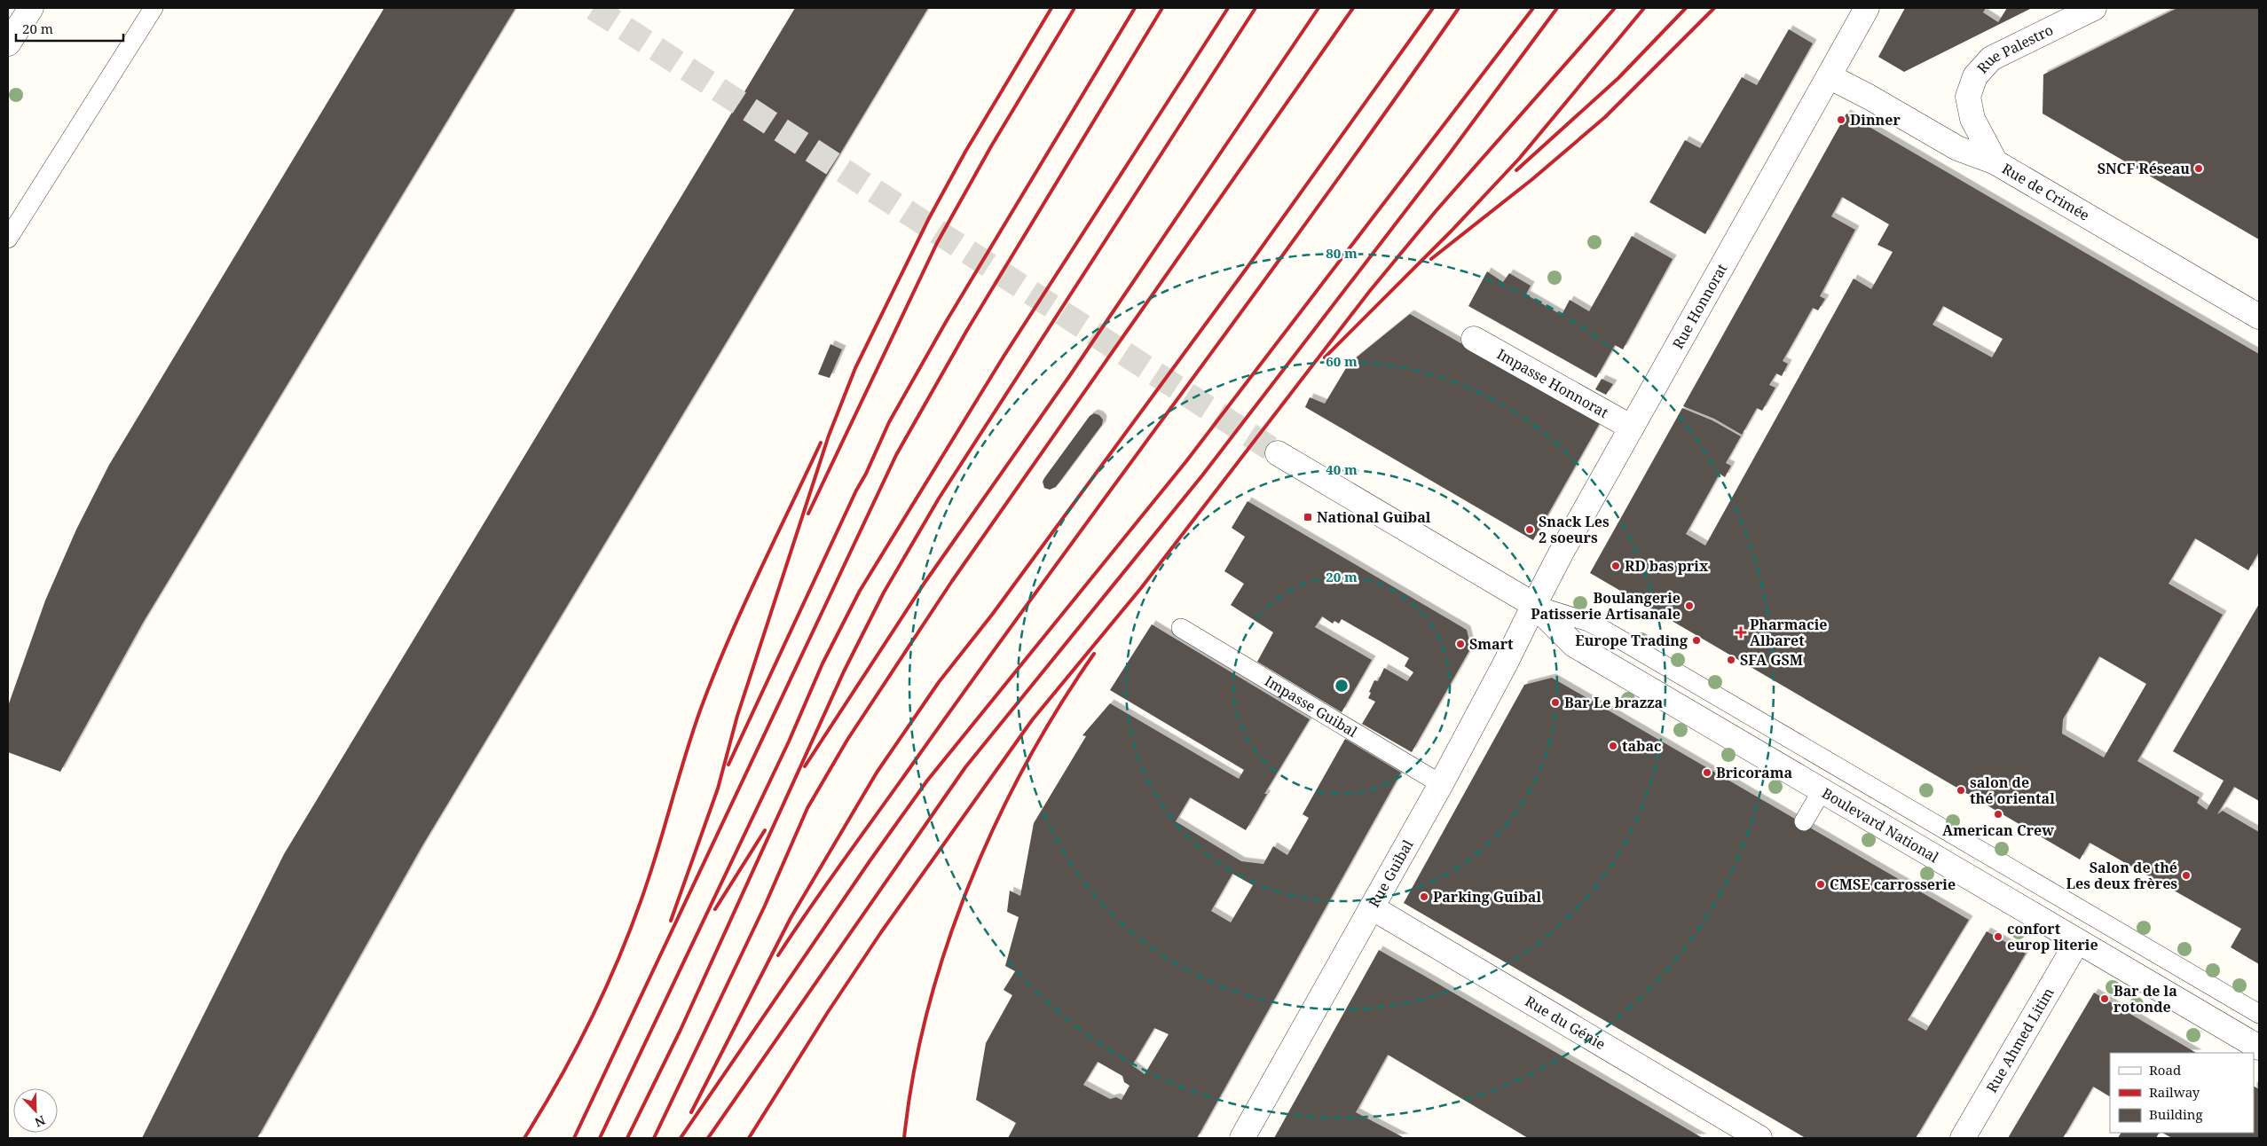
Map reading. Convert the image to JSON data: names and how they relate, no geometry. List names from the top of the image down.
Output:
{
  "streets": {
    "street": [
      "Rue Palestro",
      "Rue de Crimée",
      "Rue Honnorat",
      "Impasse Honnorat",
      "Boulevard National",
      "Rue Guibal",
      "Rue du Génie",
      "Rue Ahmed Litim"
    ],
    "lane": ["Impasse Guibal"]
  },
  "crossings": [
    ["Rue Palestro", "Rue de Crimée"],
    ["Rue de Crimée", "Rue Honnorat"],
    ["Rue Honnorat", "Impasse Honnorat"],
    ["Rue Honnorat", "Boulevard National"],
    ["Rue Honnorat", "Rue Guibal"],
    ["Impasse Guibal", "Rue Guibal"],
    ["Boulevard National", "Rue Guibal"],
    ["Boulevard National", "Rue Ahmed Litim"],
    ["Rue Guibal", "Rue du Génie"]
  ],
  "places": {
    "other": [
      "Dinner",
      "SNCF Réseau",
      "Snack Les 2 soeurs",
      "RD bas prix",
      "Boulangerie Patisserie Artisanale",
      "Europe Trading",
      "Smart",
      "SFA GSM",
      "Bar Le brazza",
      "tabac",
      "Bricorama",
      "salon de thé oriental",
      "American Crew",
      "Salon de thé Les deux frères",
      "CMSE carrosserie",
      "Parking Guibal",
      "confort europ literie",
      "Bar de la rotonde"
    ],
    "transit": ["National Guibal"],
    "health": ["Pharmacie Albaret"]
  },
  "legend": ["Road", "Railway", "Building"],
  "scale_bar": "20 m",
  "north": "bottom right",
  "rings": [
    "80 m",
    "60 m",
    "40 m",
    "20 m"
  ]
}
